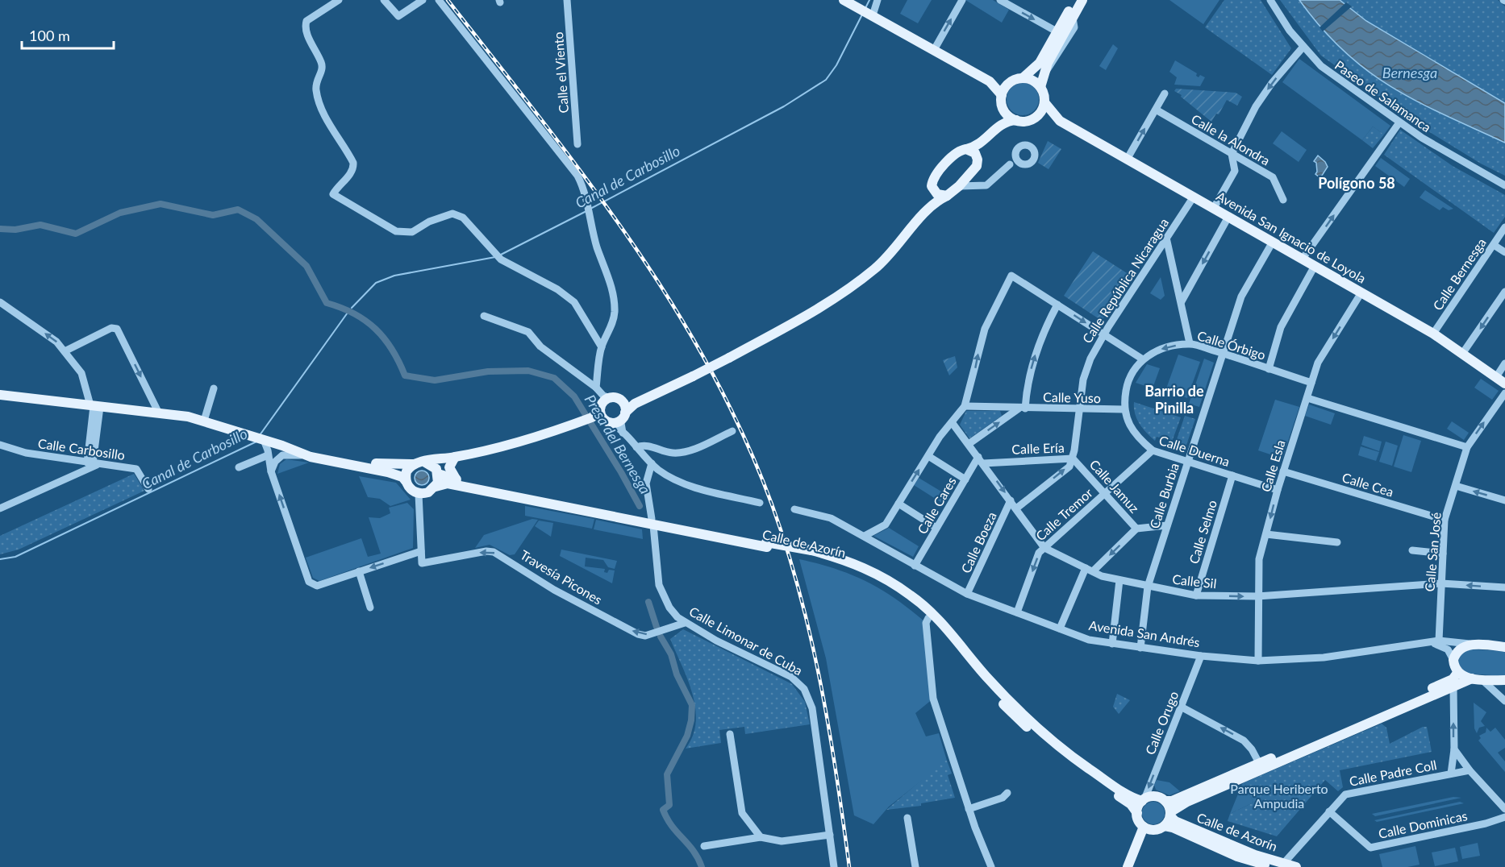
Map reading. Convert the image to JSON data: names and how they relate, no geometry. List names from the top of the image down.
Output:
{
  "streets": {
    "main road": ["Avenida San Ignacio de Loyola", "Calle de Azorín"],
    "street": [
      "Calle el Viento",
      "Paseo de Salamanca",
      "Calle la Alondra",
      "Calle Bernesga",
      "Calle República Nicaragua",
      "Calle Órbigo",
      "Calle Yuso",
      "Calle Ería",
      "Calle Carbosillo",
      "Calle Duerna",
      "Calle Esla",
      "Calle Cea",
      "Calle Jamuz",
      "Calle Burbia",
      "Calle Cares",
      "Calle Tremor",
      "Calle Selmo",
      "Calle Boeza",
      "Calle San José",
      "Travesía Picones",
      "Calle Sil",
      "Avenida San Andrés",
      "Calle Limonar de Cuba",
      "Calle Orugo",
      "Calle Padre Coll",
      "Calle Dominicas"
    ]
  },
  "crossings": [
    ["Avenida San Ignacio de Loyola", "Calle Bernesga"],
    ["Avenida San Ignacio de Loyola", "Calle República Nicaragua"],
    ["Avenida San Ignacio de Loyola", "Calle Esla"],
    ["Avenida San Ignacio de Loyola", "Calle Burbia"],
    ["Calle República Nicaragua", "Calle Yuso"],
    ["Calle República Nicaragua", "Calle Ería"],
    ["Calle Órbigo", "Calle Yuso"],
    ["Calle Órbigo", "Calle Duerna"],
    ["Calle Órbigo", "Calle Esla"],
    ["Calle Órbigo", "Calle Burbia"],
    ["Calle Yuso", "Calle Ería"],
    ["Calle Yuso", "Calle Duerna"],
    ["Calle Ería", "Calle Jamuz"],
    ["Calle Ería", "Calle Cares"],
    ["Calle Ería", "Calle Boeza"],
    ["Calle Ería", "Calle Sil"],
    ["Calle Duerna", "Calle Esla"],
    ["Calle Duerna", "Calle Burbia"],
    ["Calle Duerna", "Calle Tremor"],
    ["Calle Duerna", "Calle Selmo"],
    ["Calle Esla", "Calle Cea"],
    ["Calle Esla", "Calle Sil"],
    ["Calle Esla", "Avenida San Andrés"],
    ["Calle Cea", "Calle San José"],
    ["Calle Jamuz", "Calle Burbia"],
    ["Calle Jamuz", "Calle Tremor"],
    ["Calle Jamuz", "Calle Boeza"],
    ["Calle Burbia", "Calle Sil"],
    ["Calle Burbia", "Avenida San Andrés"],
    ["Calle Cares", "Calle Sil"],
    ["Calle Cares", "Avenida San Andrés"],
    ["Calle Tremor", "Calle Sil"],
    ["Calle Tremor", "Avenida San Andrés"],
    ["Calle Selmo", "Calle Sil"],
    ["Calle Boeza", "Calle Sil"],
    ["Calle Boeza", "Avenida San Andrés"],
    ["Calle de Azorín", "Calle Limonar de Cuba"],
    ["Calle de Azorín", "Calle Orugo"],
    ["Calle de Azorín", "Calle Padre Coll"],
    ["Calle San José", "Calle Sil"],
    ["Calle San José", "Avenida San Andrés"],
    ["Travesía Picones", "Calle Limonar de Cuba"],
    ["Avenida San Andrés", "Calle Orugo"],
    ["Calle Padre Coll", "Calle Dominicas"]
  ],
  "one_way": ["Calle Boeza", "Travesía Picones", "Calle Orugo"],
  "districts": ["Polígono 58", "Barrio de Pinilla"],
  "water": ["Bernesga", "Canal de Carbosillo", "Presa del Bernesga"],
  "parks": ["Parque Heriberto Ampudia"],
  "scale_bar": "100 m"
}
